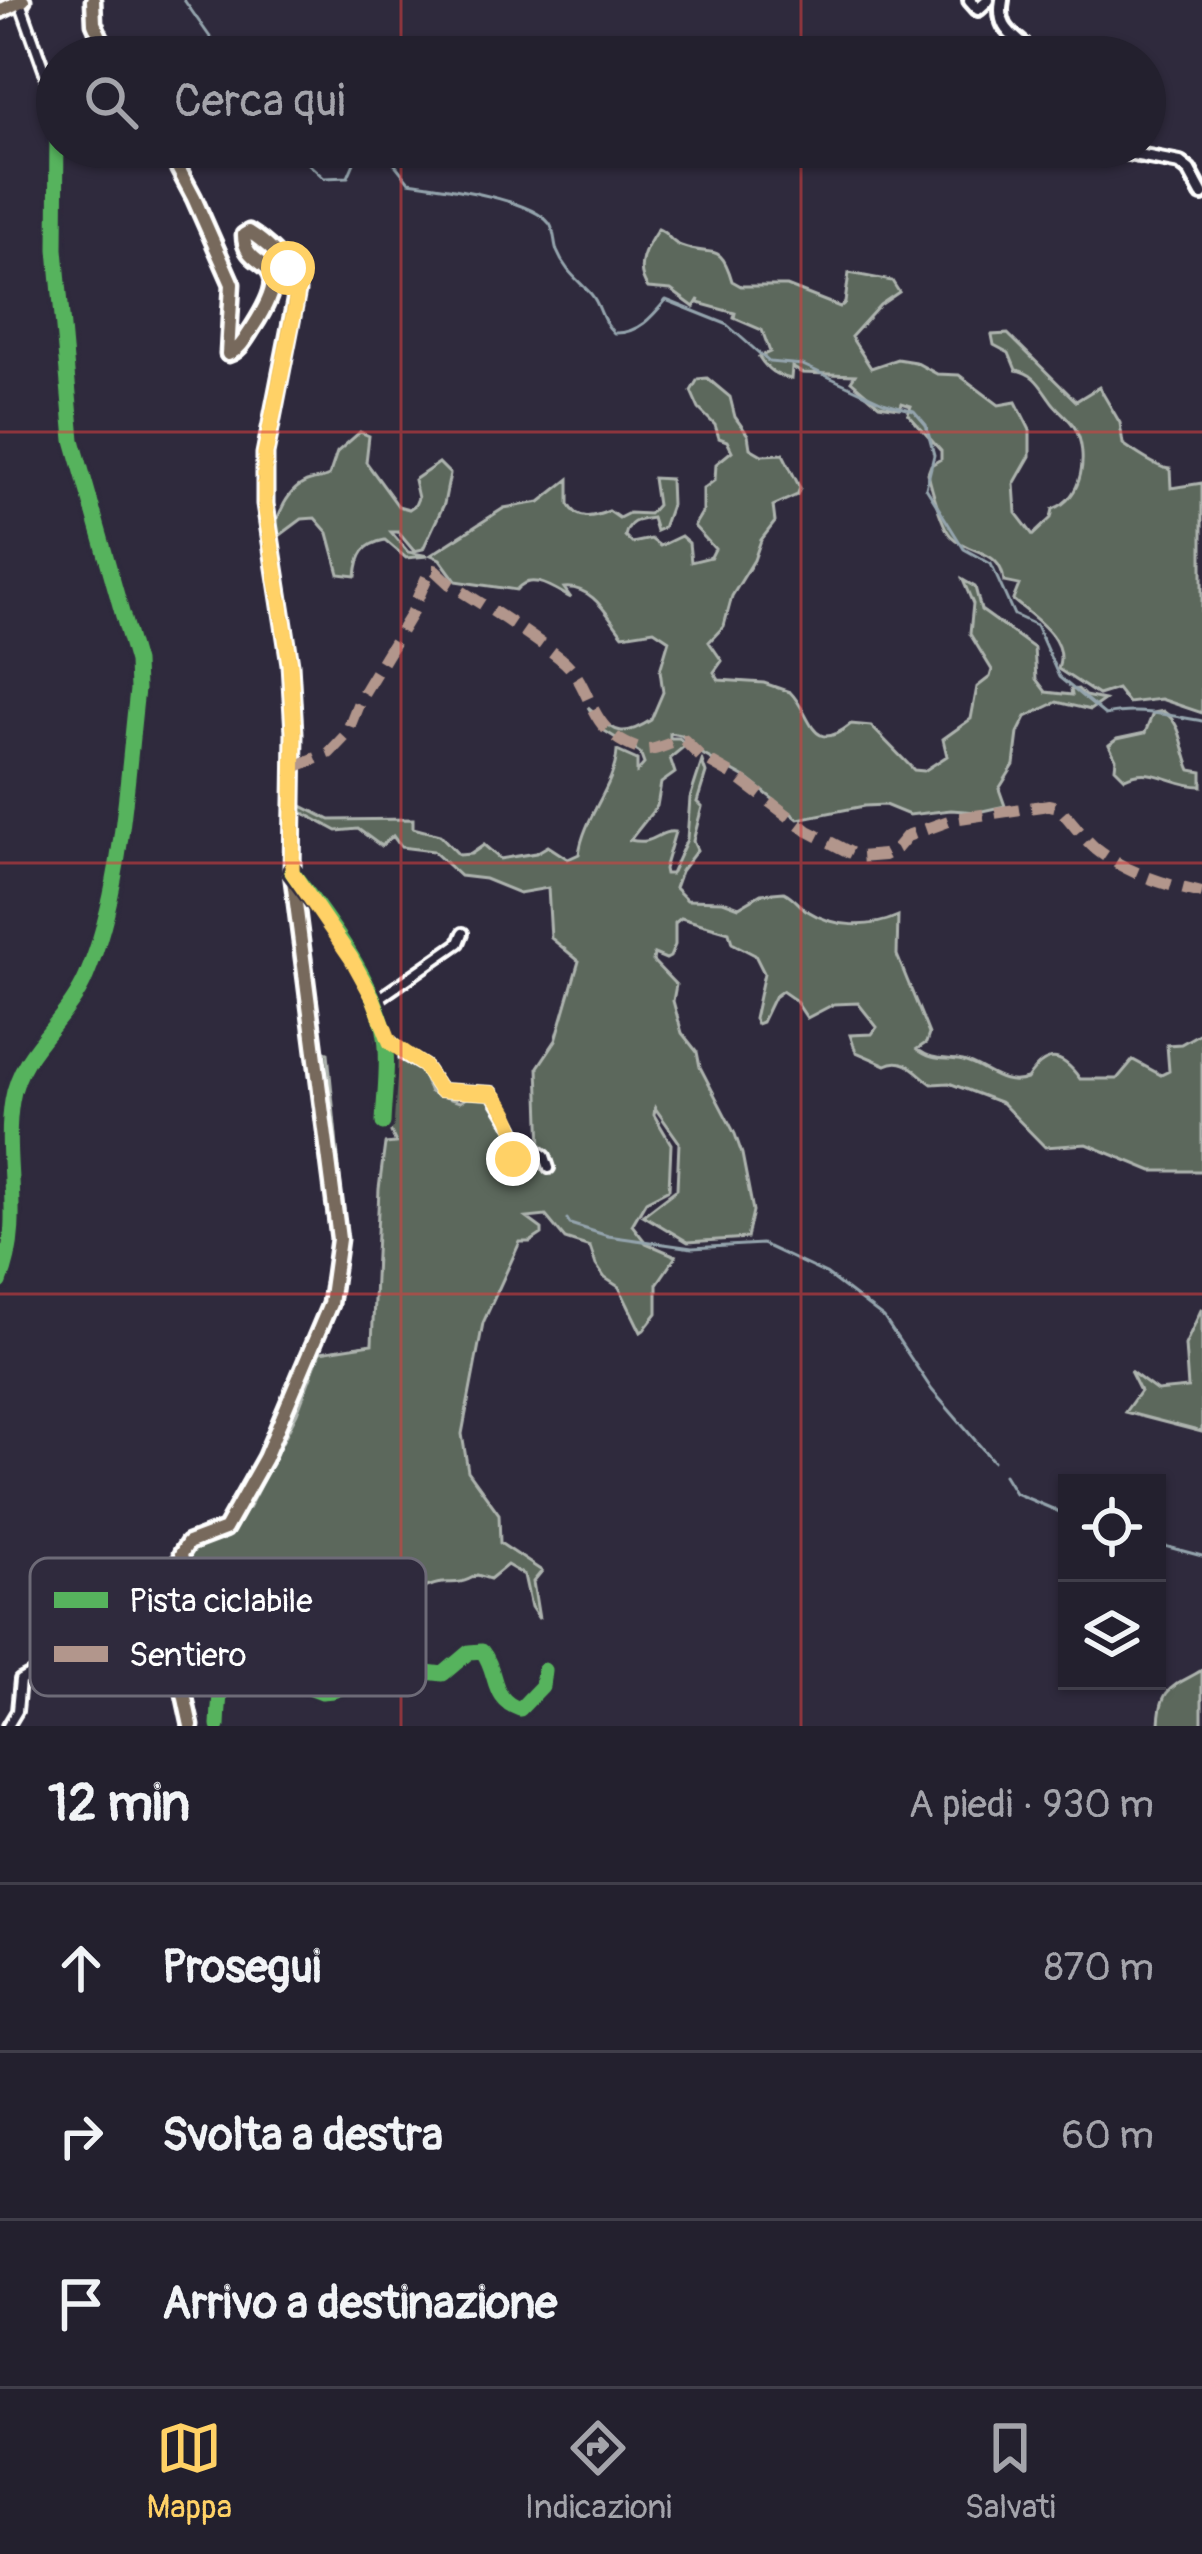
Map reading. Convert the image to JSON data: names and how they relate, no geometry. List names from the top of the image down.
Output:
{
  "legend": ["Pista ciclabile", "Sentiero"],
  "page": {
    "search": "Cerca qui",
    "heading": ["12 min", "A piedi · 930 m"],
    "list": [
      ["Prosegui", "870 m"],
      ["Svolta a destra", "60 m"],
      "Arrivo a destinazione"
    ],
    "nav": ["Mappa", "Indicazioni", "Salvati"]
  }
}
